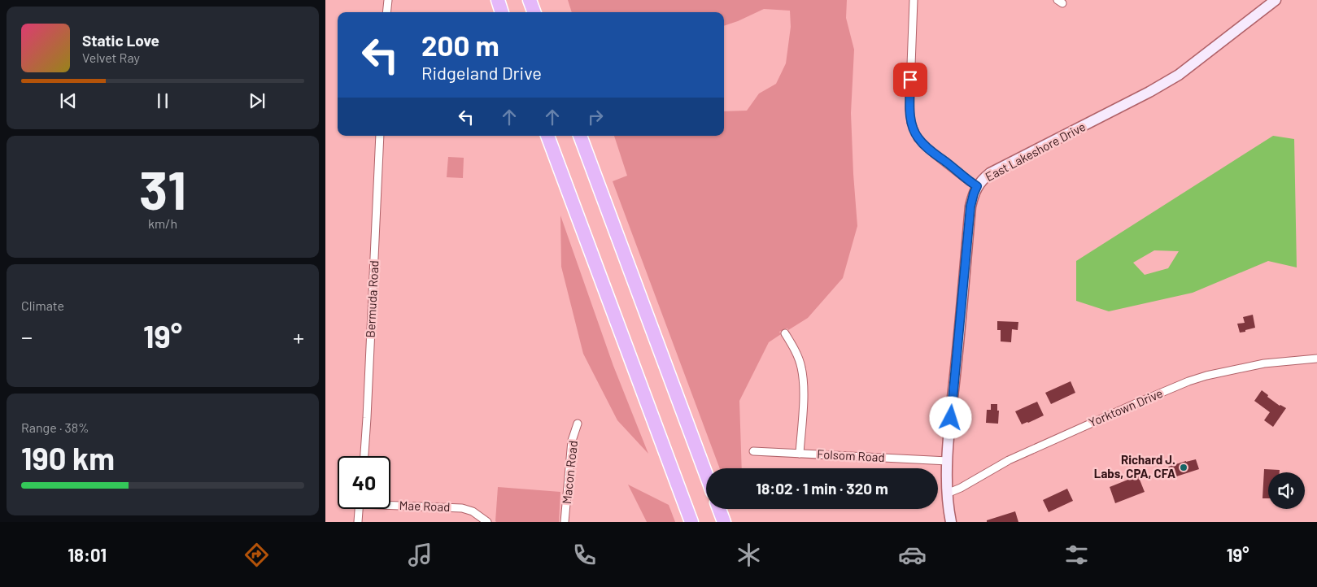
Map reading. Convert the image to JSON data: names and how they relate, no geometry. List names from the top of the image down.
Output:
{
  "streets": {
    "street": [
      "East Lakeshore Drive",
      "Bermuda Road",
      "Yorktown Drive",
      "Folsom Road",
      "Macon Road",
      "Mae Road"
    ]
  },
  "crossings": [
    ["East Lakeshore Drive", "Yorktown Drive"],
    ["East Lakeshore Drive", "Folsom Road"]
  ],
  "places": ["Richard J. Labs, CPA, CFA"],
  "page": {
    "turn": ["200 m", "Ridgeland Drive"],
    "song": ["Static Love", "Velvet Ray"],
    "tile": [
      ["31", "km/h"],
      "Climate",
      ["Range · 38%", "190 km"]
    ],
    "heat": ["−", "19°", "+"],
    "limit": "40",
    "trip": "18:02 · 1 min · 320 m",
    "tabs": ["18:01", "19°"]
  }
}
